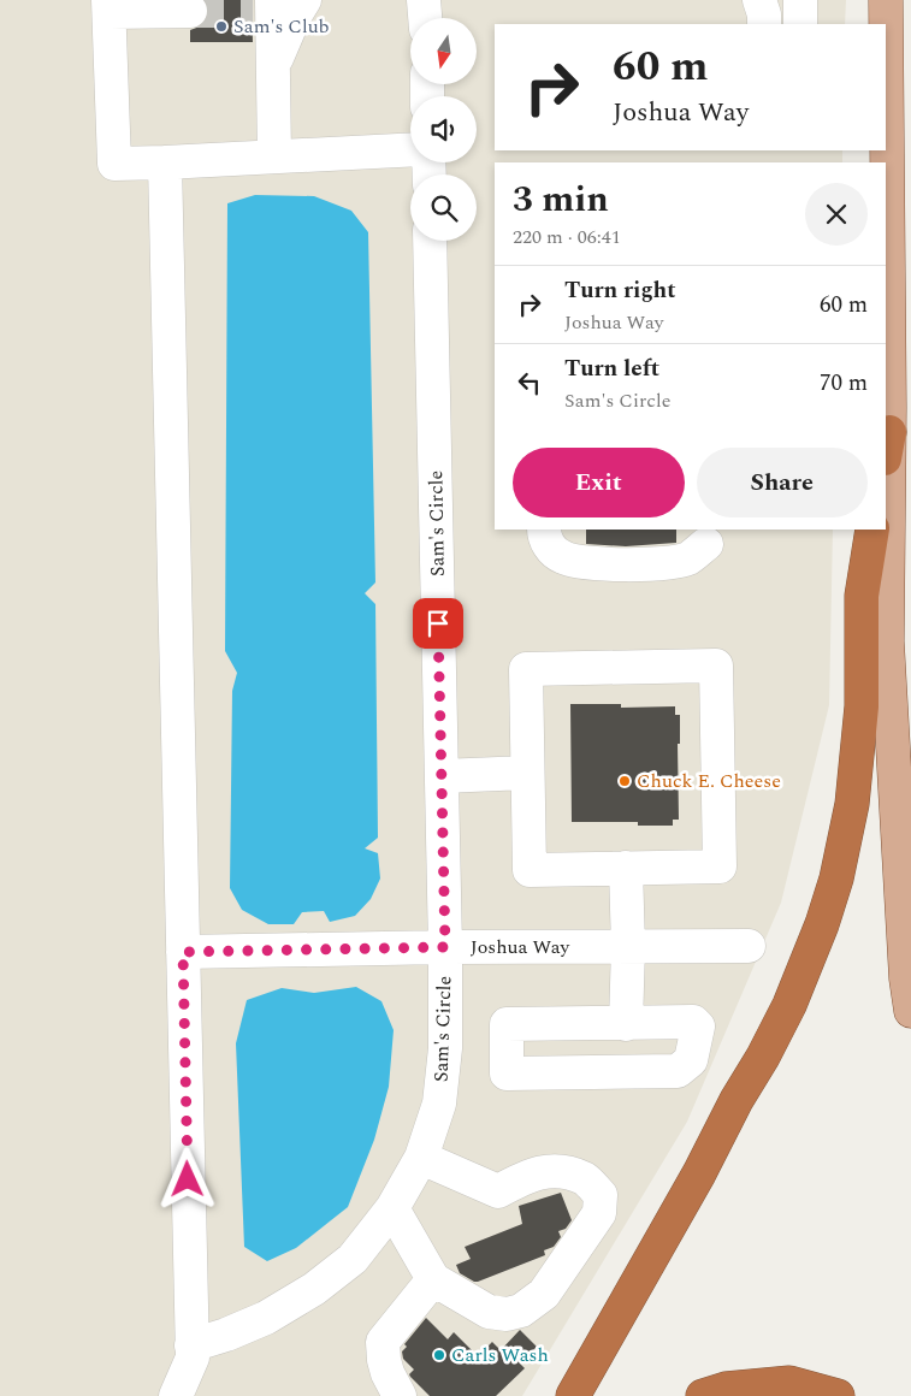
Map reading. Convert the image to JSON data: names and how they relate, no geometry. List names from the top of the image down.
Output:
{
  "streets": {
    "street": ["Sam's Circle", "Joshua Way"]
  },
  "crossings": [
    ["Sam's Circle", "Joshua Way"]
  ],
  "places": ["Sam's Club", "Chuck E. Cheese", "Carls Wash"],
  "north": "bottom",
  "page": {
    "turn": ["60 m", "Joshua Way"],
    "heading": ["3 min", "220 m · 06:41"],
    "list": [
      {
        "name": "Turn right",
        "note": "Joshua Way",
        "value": "60 m"
      },
      {
        "name": "Turn left",
        "note": "Sam's Circle",
        "value": "70 m"
      }
    ],
    "buttons": ["Exit", "Share"]
  }
}
